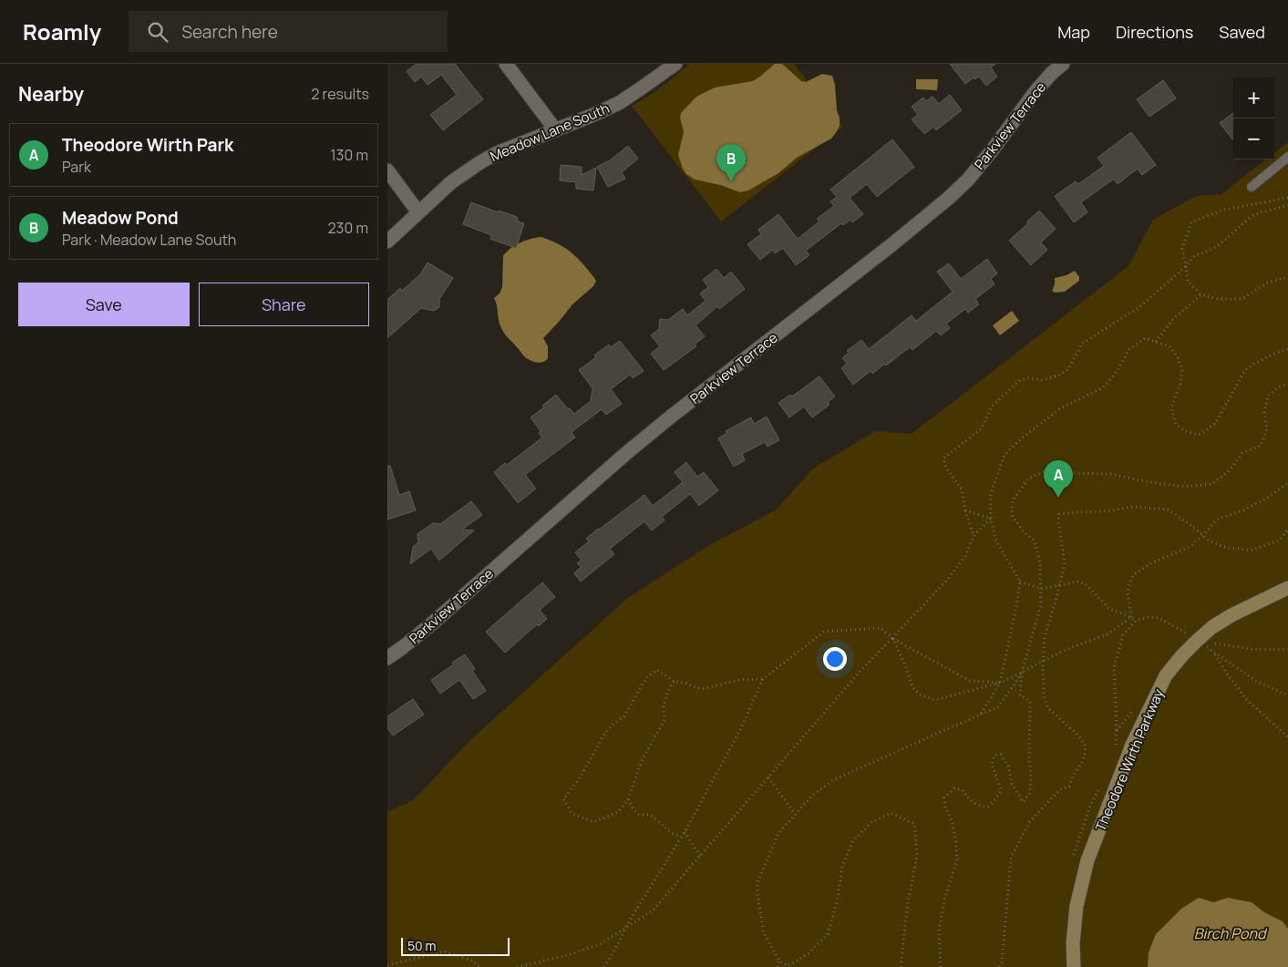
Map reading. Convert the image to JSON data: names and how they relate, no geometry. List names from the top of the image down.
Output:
{
  "streets": {
    "street": ["Parkview Terrace", "Meadow Lane South", "Theodore Wirth Parkway"]
  },
  "water": ["Birch Pond"],
  "scale_bar": "50 m",
  "page": {
    "header": "Roamly",
    "search": "Search here",
    "nav": ["Map", "Directions", "Saved"],
    "heading": ["Nearby", "2 results"],
    "map_buttons": ["+", "−"],
    "list": [
      {
        "mark": "A",
        "name": "Theodore Wirth Park",
        "note": "Park",
        "value": "130 m"
      },
      {
        "mark": "B",
        "name": "Meadow Pond",
        "note": "Park · Meadow Lane South",
        "value": "230 m"
      }
    ],
    "pins": ["B", "A"],
    "buttons": ["Save", "Share"],
    "scale": "50 m"
  }
}
